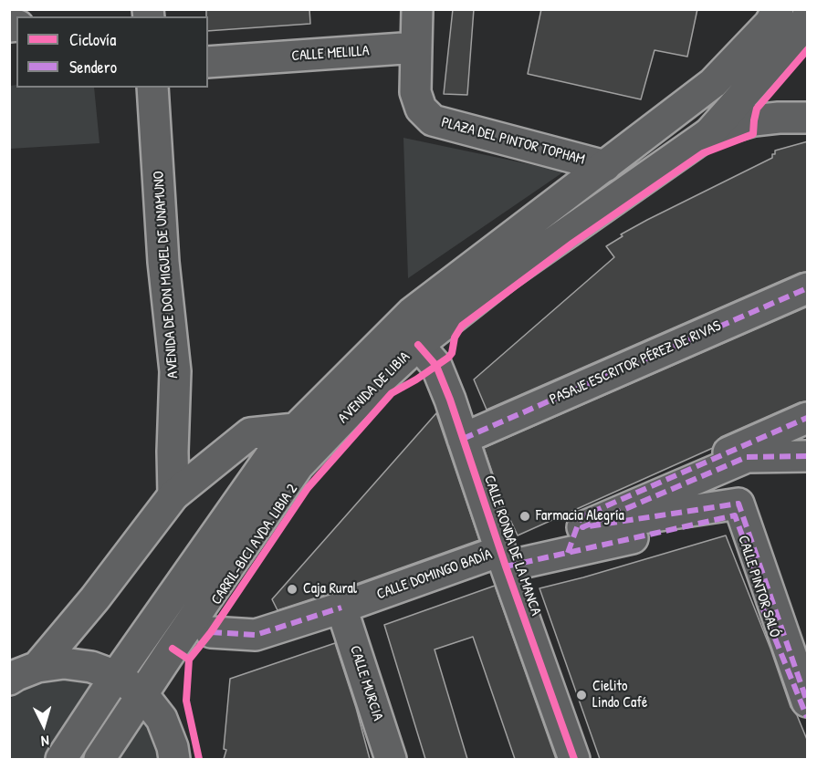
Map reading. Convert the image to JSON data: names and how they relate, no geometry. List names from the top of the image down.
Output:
{
  "streets": {
    "street": [
      "CALLE MELILLA",
      "PLAZA DEL PINTOR TOPHAM",
      "AVENIDA DE DON MIGUEL DE UNAMUNO",
      "PASAJE ESCRITOR PÉREZ DE RIVAS",
      "AVENIDA DE LIBIA",
      "CALLE RONDA DE LA MANCA",
      "CALLE DOMINGO BADÍA",
      "CALLE PINTOR SALÓ",
      "CALLE MURCIA"
    ],
    "cycle path": ["CARRIL-BICI AVDA. LIBIA 2"]
  },
  "crossings": [
    ["CALLE MELILLA", "PLAZA DEL PINTOR TOPHAM"],
    ["PLAZA DEL PINTOR TOPHAM", "AVENIDA DE LIBIA"],
    ["PASAJE ESCRITOR PÉREZ DE RIVAS", "CALLE RONDA DE LA MANCA"],
    ["AVENIDA DE LIBIA", "CALLE RONDA DE LA MANCA"],
    ["CALLE RONDA DE LA MANCA", "CALLE DOMINGO BADÍA"],
    ["CALLE DOMINGO BADÍA", "CALLE PINTOR SALÓ"],
    ["CALLE DOMINGO BADÍA", "CALLE MURCIA"]
  ],
  "places": ["Farmacia Alegría", "Caja Rural", "Cielito Lindo Café"],
  "legend": ["Ciclovía", "Sendero"],
  "north": "bottom"
}
